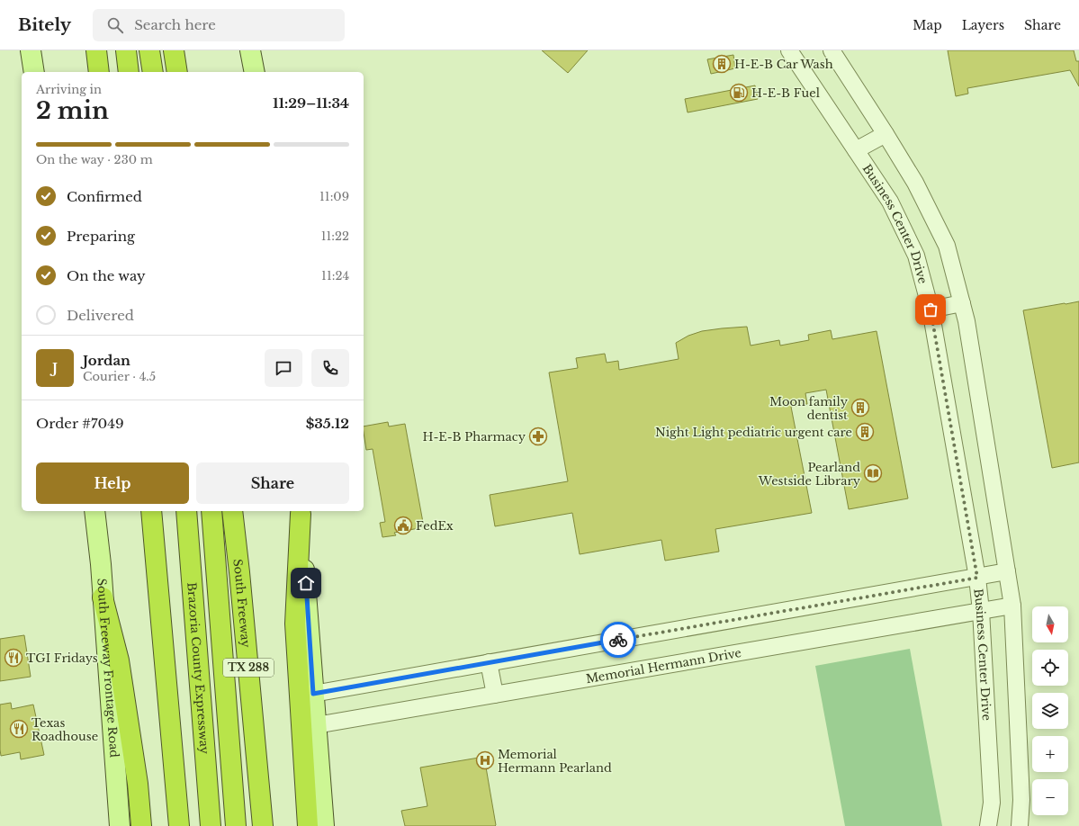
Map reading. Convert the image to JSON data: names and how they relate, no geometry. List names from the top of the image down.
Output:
{
  "streets": {
    "highway": ["South Freeway", "Brazoria County Expressway", "TX 288"],
    "main road": ["South Freeway Frontage Road"],
    "street": ["Business Center Drive", "Memorial Hermann Drive"]
  },
  "crossings": [
    ["Business Center Drive", "Memorial Hermann Drive"]
  ],
  "places": {
    "building": ["H-E-B Car Wash", "Moon family dentist", "Night Light pediatric urgent care"],
    "fuel station": ["H-E-B Fuel"],
    "pharmacy": ["H-E-B Pharmacy"],
    "library": ["Pearland Westside Library"],
    "public building": ["FedEx"],
    "restaurant": ["TGI Fridays", "Texas Roadhouse"],
    "hospital": ["Memorial Hermann Pearland"]
  },
  "north": "bottom",
  "page": {
    "header": "Bitely",
    "search": "Search here",
    "nav": ["Map", "Layers", "Share"],
    "heading": ["2 min", "Arriving in", "11:29–11:34"],
    "panel": [
      "Jordan",
      "Courier · 4.5",
      "Order #7049",
      "$35.12"
    ],
    "bar": "On the way · 230 m",
    "list": [
      ["Confirmed", "11:09"],
      ["Preparing", "11:22"],
      ["On the way", "11:24"],
      "Delivered"
    ],
    "round": "J",
    "buttons": ["Help", "Share"],
    "map_buttons": ["+", "−"]
  }
}
